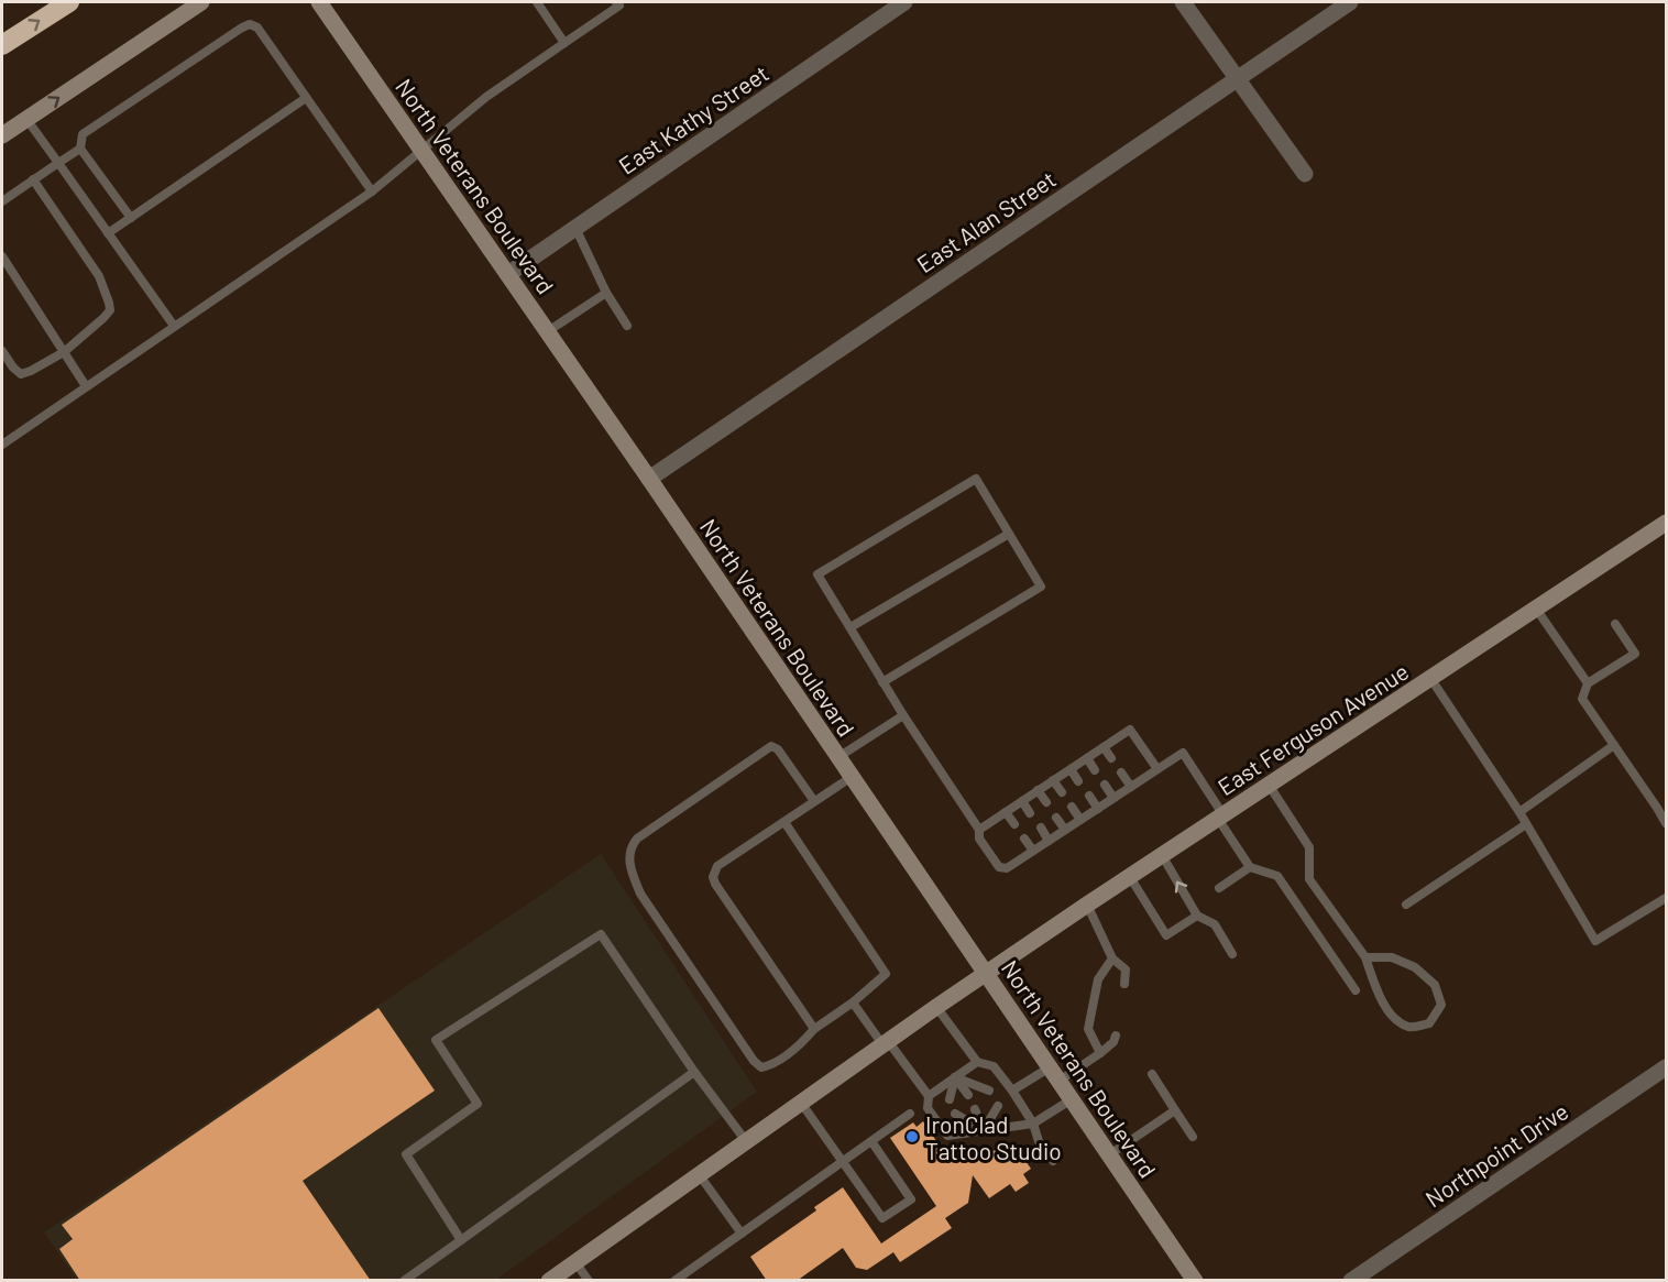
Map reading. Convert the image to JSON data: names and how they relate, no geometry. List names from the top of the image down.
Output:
{
  "streets": {
    "main road": ["North Veterans Boulevard", "East Ferguson Avenue"],
    "street": ["East Kathy Street", "East Alan Street", "Northpoint Drive"]
  },
  "crossings": [
    ["East Kathy Street", "North Veterans Boulevard"],
    ["North Veterans Boulevard", "East Alan Street"],
    ["North Veterans Boulevard", "East Ferguson Avenue"]
  ],
  "places": ["IronClad Tattoo Studio"]
}
